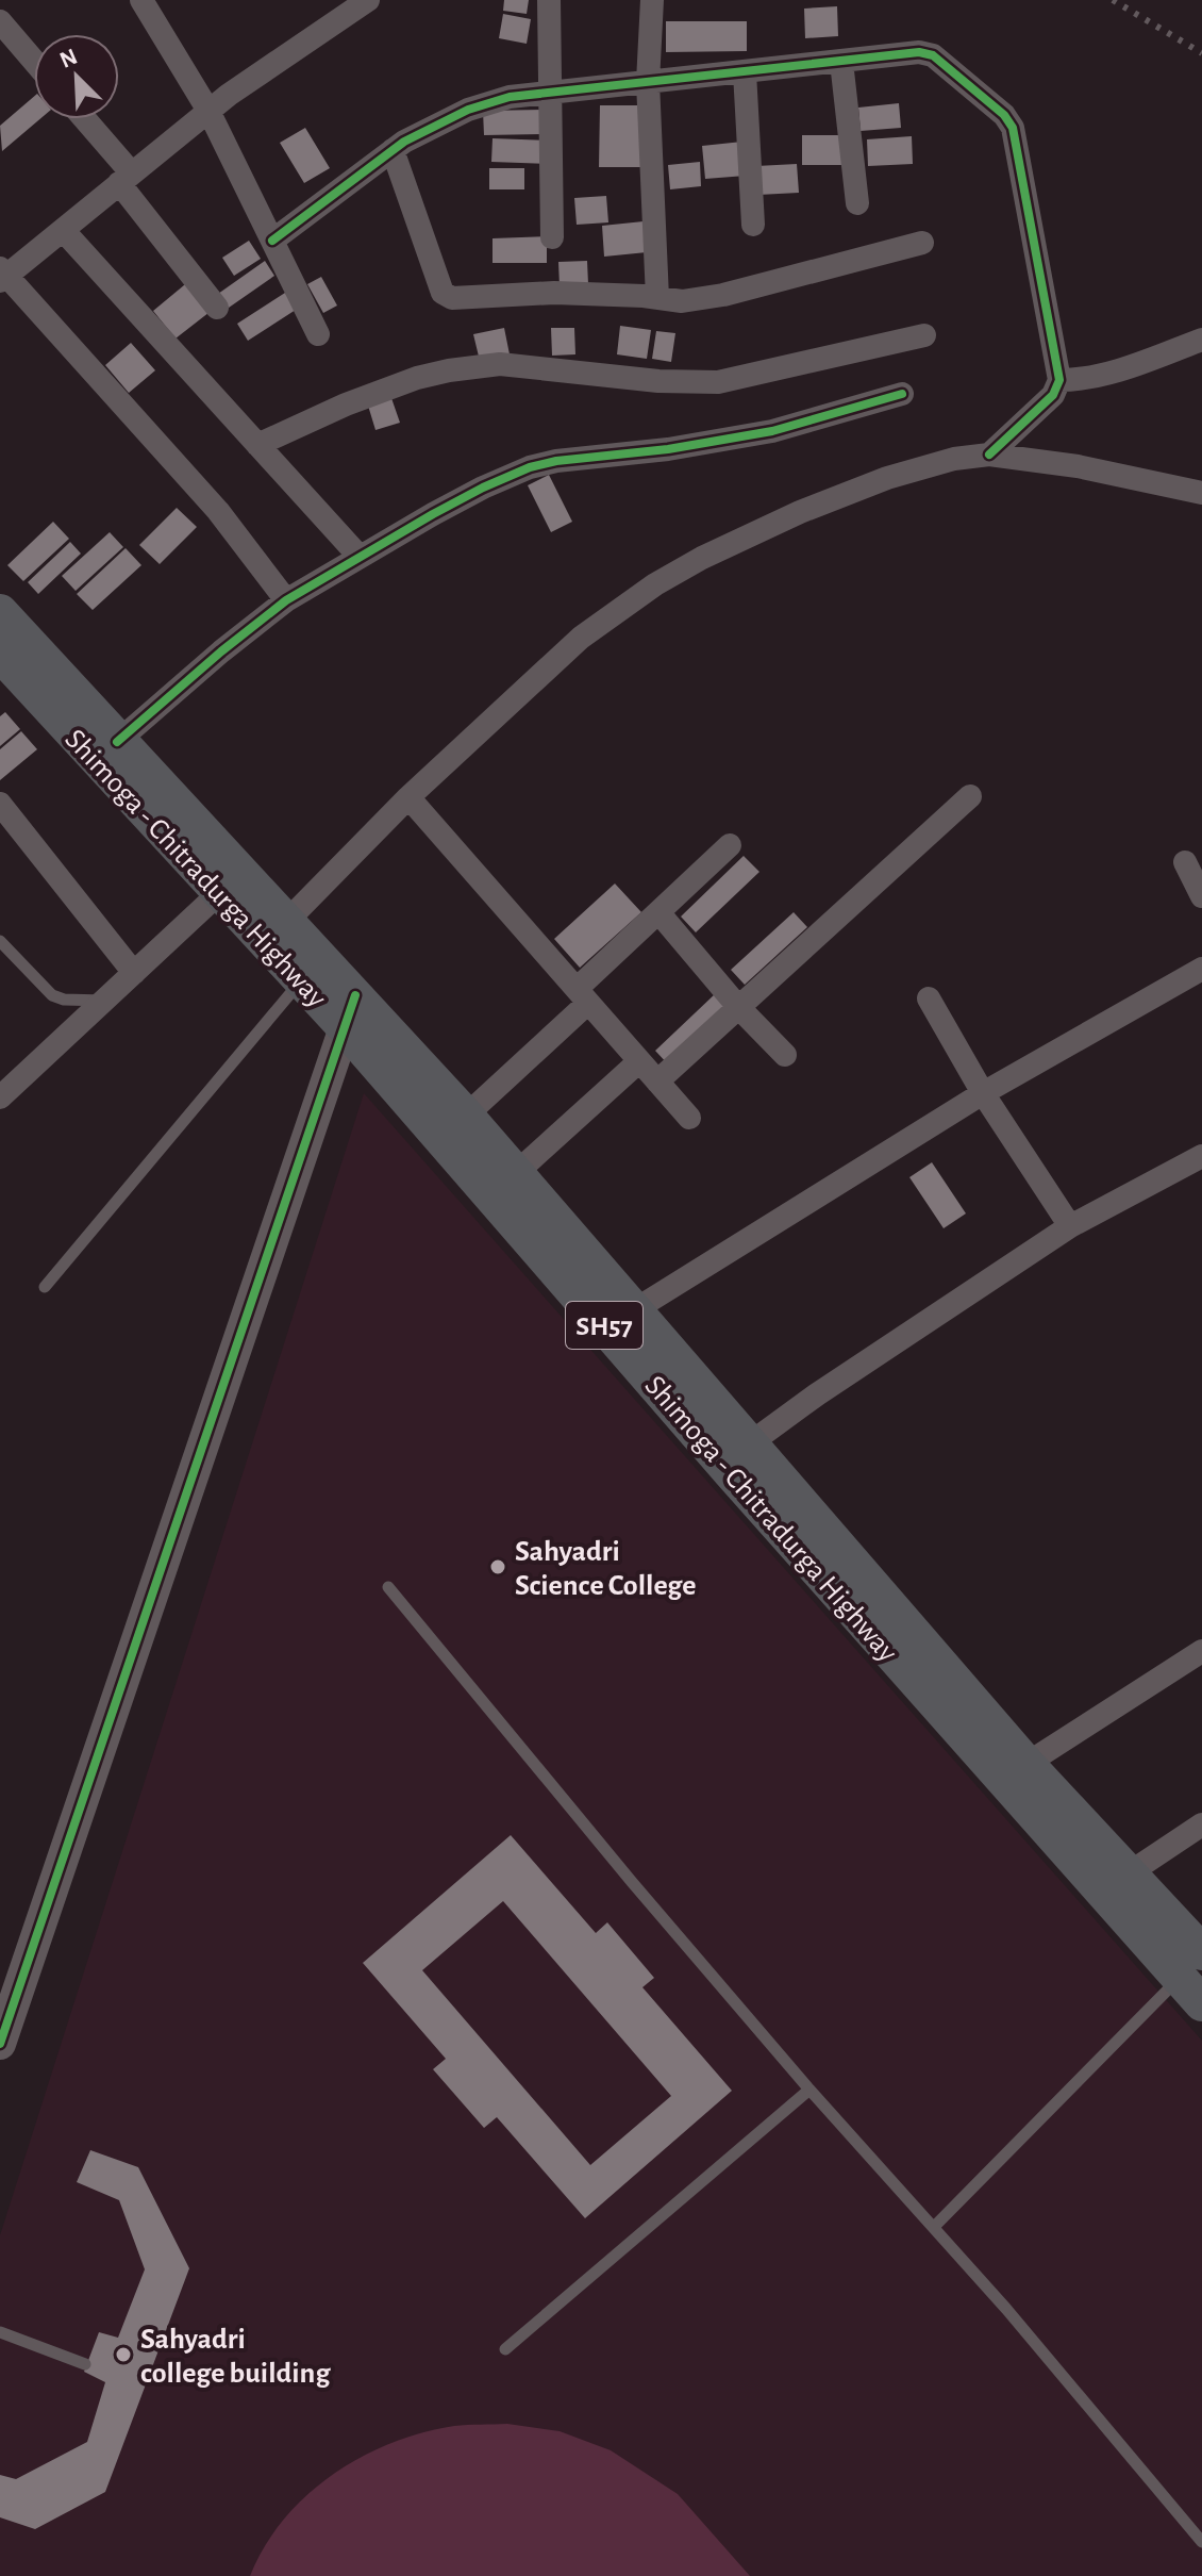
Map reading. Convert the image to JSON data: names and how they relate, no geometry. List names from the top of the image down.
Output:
{
  "streets": {
    "main road": ["Shimoga - Chitradurga Highway", "SH57"]
  },
  "places": ["Sahyadri Science College", "Sahyadri college building"],
  "north": "top left"
}
